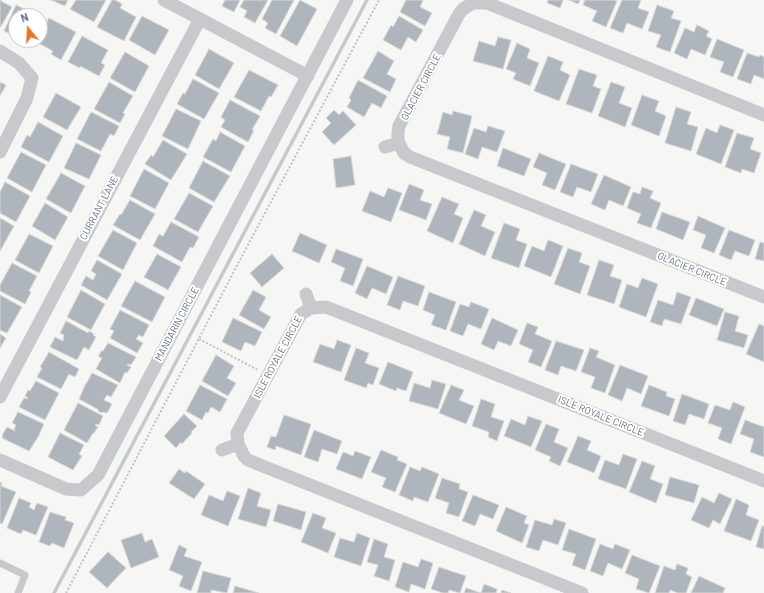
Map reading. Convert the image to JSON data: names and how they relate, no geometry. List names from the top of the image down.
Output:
{
  "streets": {
    "street": [
      "GLACIER CIRCLE",
      "CURRANT LANE",
      "MANDARIN CIRCLE",
      "ISLE ROYALE CIRCLE"
    ]
  },
  "north": "top"
}
